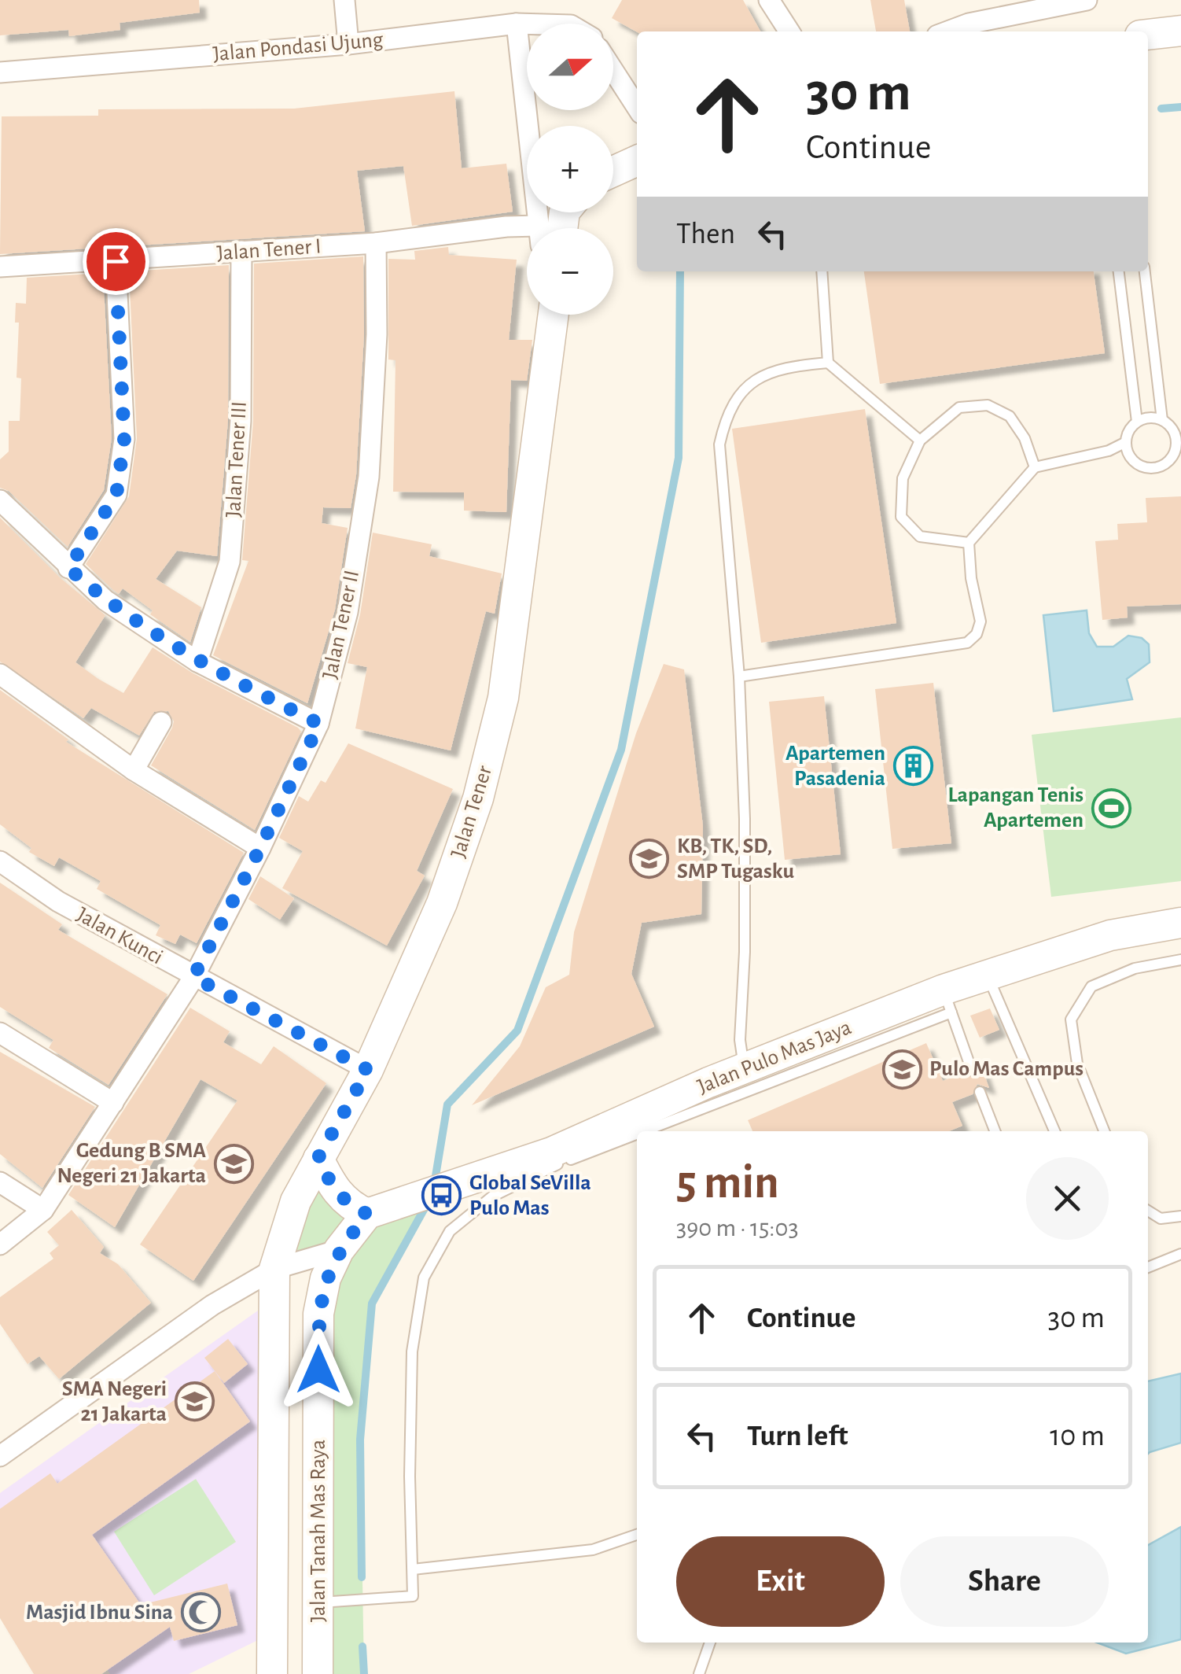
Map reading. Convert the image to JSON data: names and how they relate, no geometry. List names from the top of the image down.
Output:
{
  "streets": {
    "street": [
      "Jalan Pondasi Ujung",
      "Jalan Tener I",
      "Jalan Tener III",
      "Jalan Tener II",
      "Jalan Tener",
      "Jalan Kunci",
      "Jalan Pulo Mas Jaya",
      "Jalan Tanah Mas Raya"
    ]
  },
  "crossings": [
    ["Jalan Tener I", "Jalan Tener III"],
    ["Jalan Tener I", "Jalan Tener II"],
    ["Jalan Tener II", "Jalan Kunci"],
    ["Jalan Tener", "Jalan Kunci"],
    ["Jalan Tener", "Jalan Tanah Mas Raya"],
    ["Jalan Pulo Mas Jaya", "Jalan Tanah Mas Raya"]
  ],
  "places": {
    "building": ["Apartemen Pasadenia"],
    "sports": ["Lapangan Tenis Apartemen"],
    "school or university": [
      "KB, TK, SD, SMP Tugasku",
      "Pulo Mas Campus",
      "Gedung B SMA Negeri 21 Jakarta",
      "SMA Negeri 21 Jakarta"
    ],
    "bus stop": ["Global SeVilla Pulo Mas"],
    "mosque": ["Masjid Ibnu Sina"]
  },
  "north": "right",
  "page": {
    "map_buttons": ["+", "−"],
    "turn": ["30 m", "Continue"],
    "then": "Then",
    "heading": ["5 min", "390 m · 15:03"],
    "list": [
      {
        "name": "Continue",
        "value": "30 m"
      },
      {
        "name": "Turn left",
        "value": "10 m"
      }
    ],
    "buttons": ["Exit", "Share"]
  }
}
